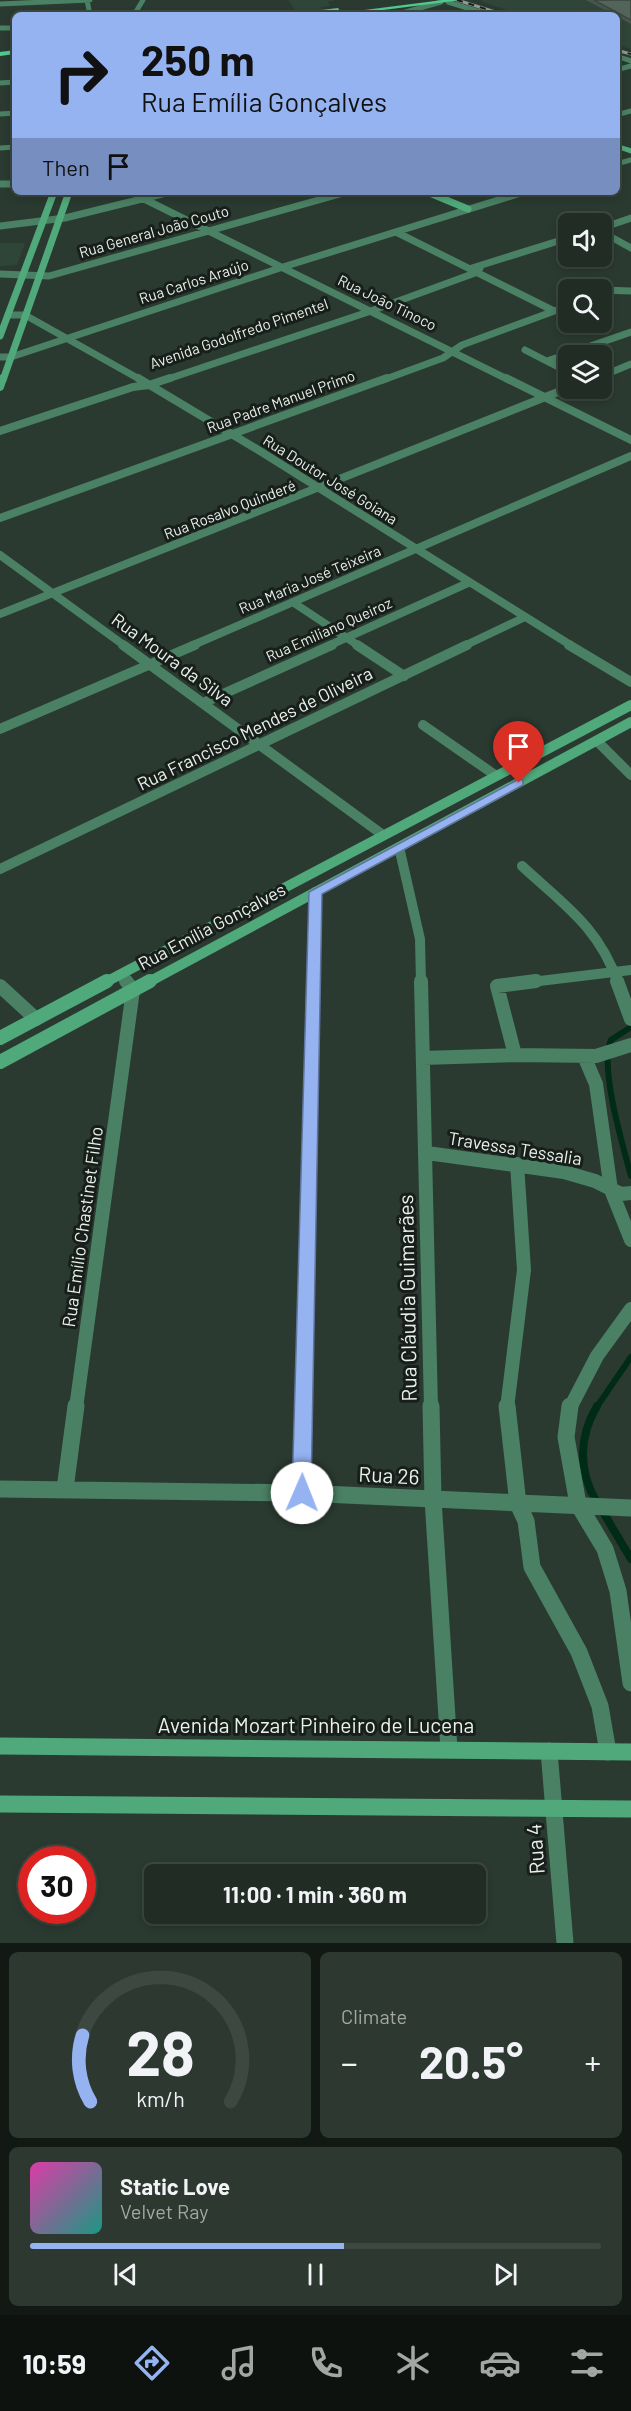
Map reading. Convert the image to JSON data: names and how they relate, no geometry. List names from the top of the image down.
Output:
{
  "streets": {
    "main road": ["Rua Emília Gonçalves", "Avenida Mozart Pinheiro de Lucena"],
    "street": [
      "Rua General João Couto",
      "Rua Carlos Araújo",
      "Rua João Tinoco",
      "Avenida Godolfredo Pimentel",
      "Rua Padre Manuel Primo",
      "Rua Doutor José Goiana",
      "Rua Rosalvo Quinderé",
      "Rua Maria José Teixeira",
      "Rua Emiliano Queiroz",
      "Rua Moura da Silva",
      "Rua Francisco Mendes de Oliveira",
      "Travessa Tessalia",
      "Rua Emílio Chastinet Filho",
      "Rua Cláudia Guimarães",
      "Rua 26",
      "Rua 4"
    ]
  },
  "crossings": [
    ["Rua General João Couto", "Rua João Tinoco"],
    ["Rua Carlos Araújo", "Rua João Tinoco"],
    ["Rua Carlos Araújo", "Rua Doutor José Goiana"],
    ["Rua João Tinoco", "Avenida Godolfredo Pimentel"],
    ["Rua João Tinoco", "Rua Padre Manuel Primo"],
    ["Rua João Tinoco", "Rua Rosalvo Quinderé"],
    ["Avenida Godolfredo Pimentel", "Rua Doutor José Goiana"],
    ["Rua Padre Manuel Primo", "Rua Doutor José Goiana"],
    ["Rua Doutor José Goiana", "Rua Rosalvo Quinderé"],
    ["Rua Doutor José Goiana", "Rua Maria José Teixeira"],
    ["Rua Doutor José Goiana", "Rua Emiliano Queiroz"],
    ["Rua Doutor José Goiana", "Rua Francisco Mendes de Oliveira"],
    ["Rua Rosalvo Quinderé", "Rua Moura da Silva"],
    ["Rua Maria José Teixeira", "Rua Moura da Silva"],
    ["Rua Emiliano Queiroz", "Rua Moura da Silva"],
    ["Rua Moura da Silva", "Rua Francisco Mendes de Oliveira"],
    ["Rua Moura da Silva", "Rua Emília Gonçalves"],
    ["Rua Emília Gonçalves", "Rua Emílio Chastinet Filho"],
    ["Rua Emília Gonçalves", "Rua Cláudia Guimarães"],
    ["Travessa Tessalia", "Rua Cláudia Guimarães"],
    ["Rua Emílio Chastinet Filho", "Rua 26"],
    ["Rua Cláudia Guimarães", "Rua 26"],
    ["Rua Cláudia Guimarães", "Avenida Mozart Pinheiro de Lucena"],
    ["Avenida Mozart Pinheiro de Lucena", "Rua 4"]
  ],
  "page": {
    "turn": ["250 m", "Rua Emília Gonçalves"],
    "then": "Then",
    "limit": "30",
    "trip": "11:00 · 1 min · 360 m",
    "tile": "Climate",
    "heat": ["−", "20.5°", "+"],
    "song": ["Static Love", "Velvet Ray"],
    "tabs": "10:59",
    "gauge": ["28", "km/h"]
  }
}
